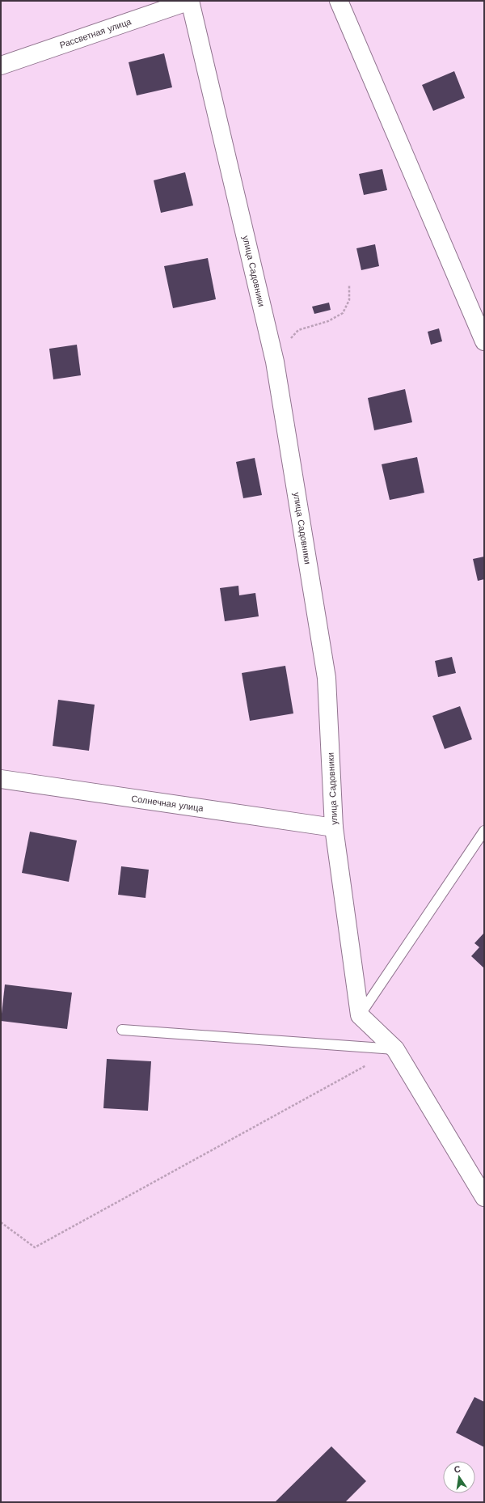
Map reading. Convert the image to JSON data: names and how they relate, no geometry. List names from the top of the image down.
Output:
{
  "streets": {
    "street": ["Рассветная улица", "улица Садовники", "Солнечная улица"]
  },
  "crossings": [
    ["Рассветная улица", "улица Садовники"],
    ["улица Садовники", "Солнечная улица"]
  ],
  "north": "top"
}
